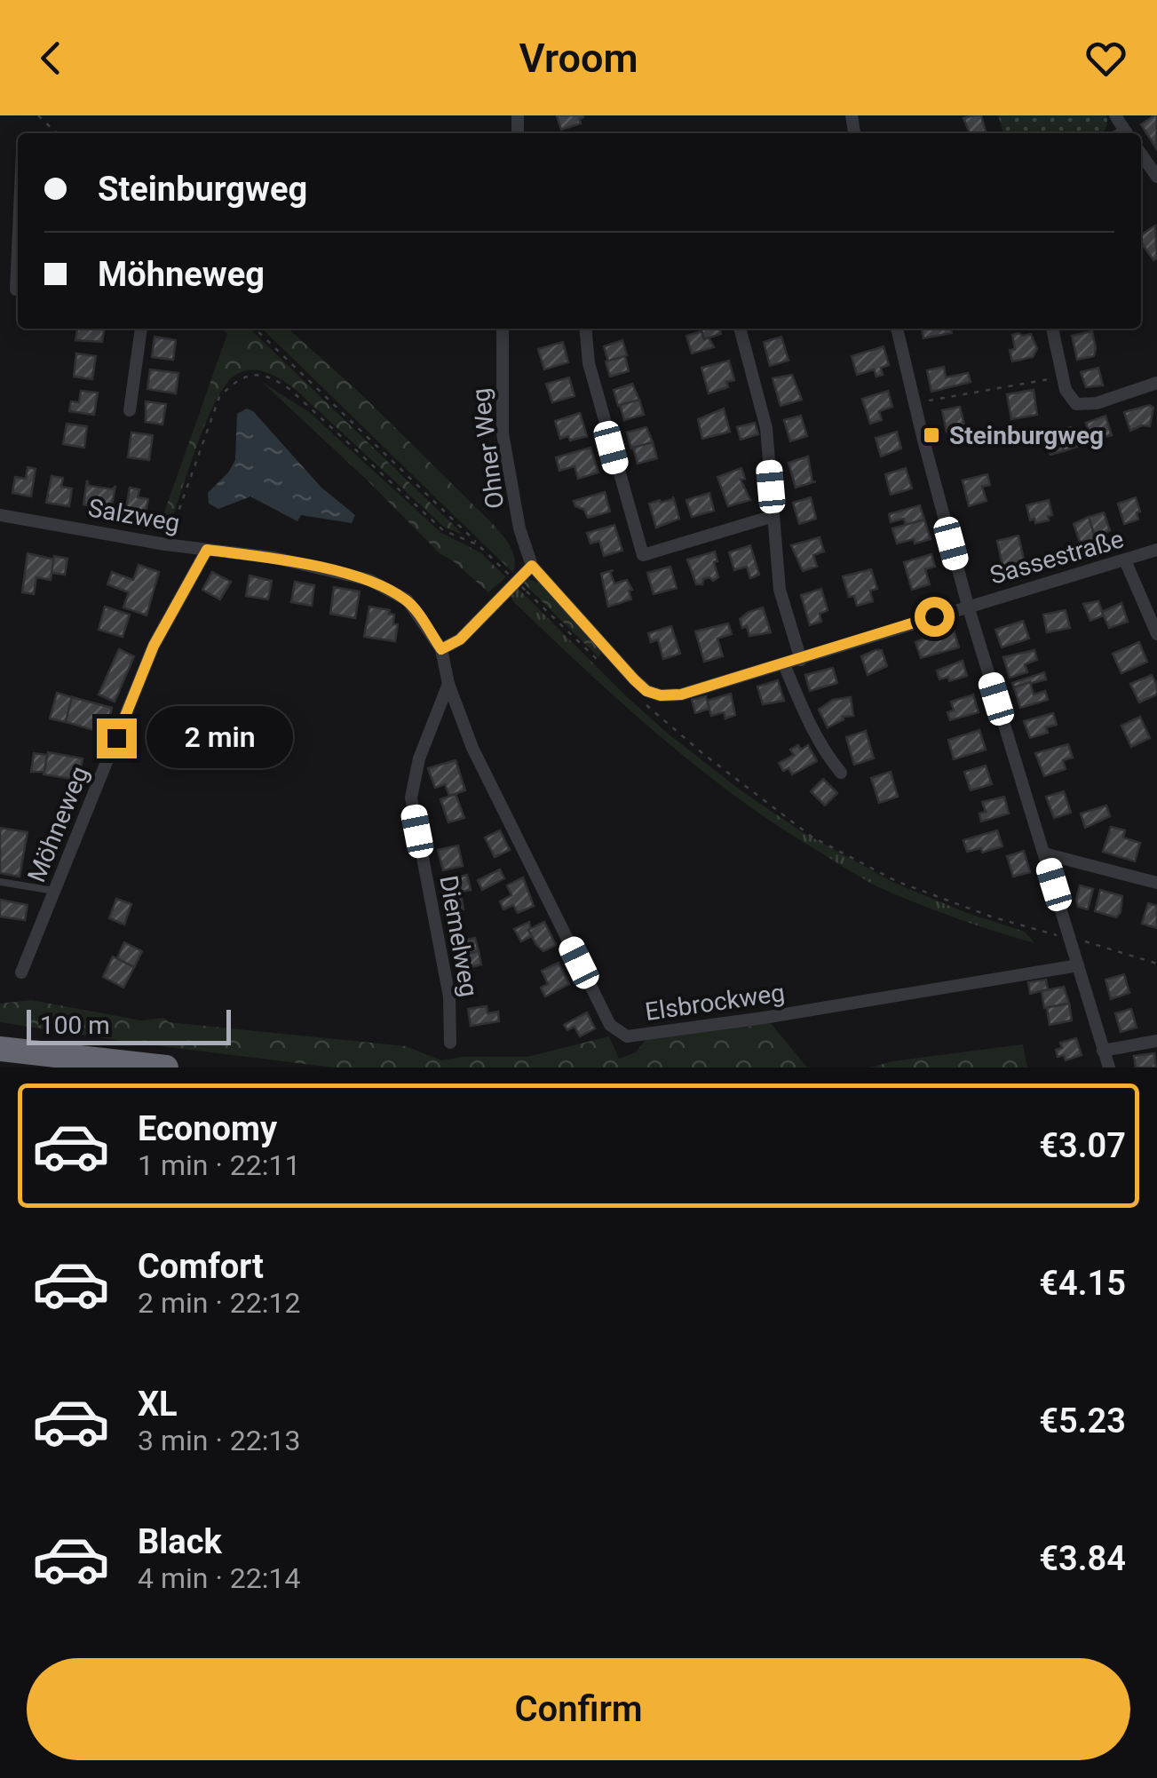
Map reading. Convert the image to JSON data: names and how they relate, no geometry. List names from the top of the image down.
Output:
{
  "streets": {
    "street": [
      "Ohner Weg",
      "Salzweg",
      "Sassestraße",
      "Möhneweg",
      "Diemelweg",
      "Elsbrockweg"
    ]
  },
  "crossings": [
    ["Salzweg", "Möhneweg"],
    ["Salzweg", "Elsbrockweg"],
    ["Diemelweg", "Elsbrockweg"]
  ],
  "places": {
    "transit": ["Steinburgweg"]
  },
  "scale_bar": "100 m",
  "page": {
    "header": "Vroom",
    "banner": ["Steinburgweg", "Möhneweg"],
    "bubble": "2 min",
    "scale": "100 m",
    "list": [
      {
        "name": "Economy",
        "note": "1 min · 22:11",
        "value": "€3.07"
      },
      {
        "name": "Comfort",
        "note": "2 min · 22:12",
        "value": "€4.15"
      },
      {
        "name": "XL",
        "note": "3 min · 22:13",
        "value": "€5.23"
      },
      {
        "name": "Black",
        "note": "4 min · 22:14",
        "value": "€3.84"
      }
    ],
    "buttons": "Confirm"
  }
}
